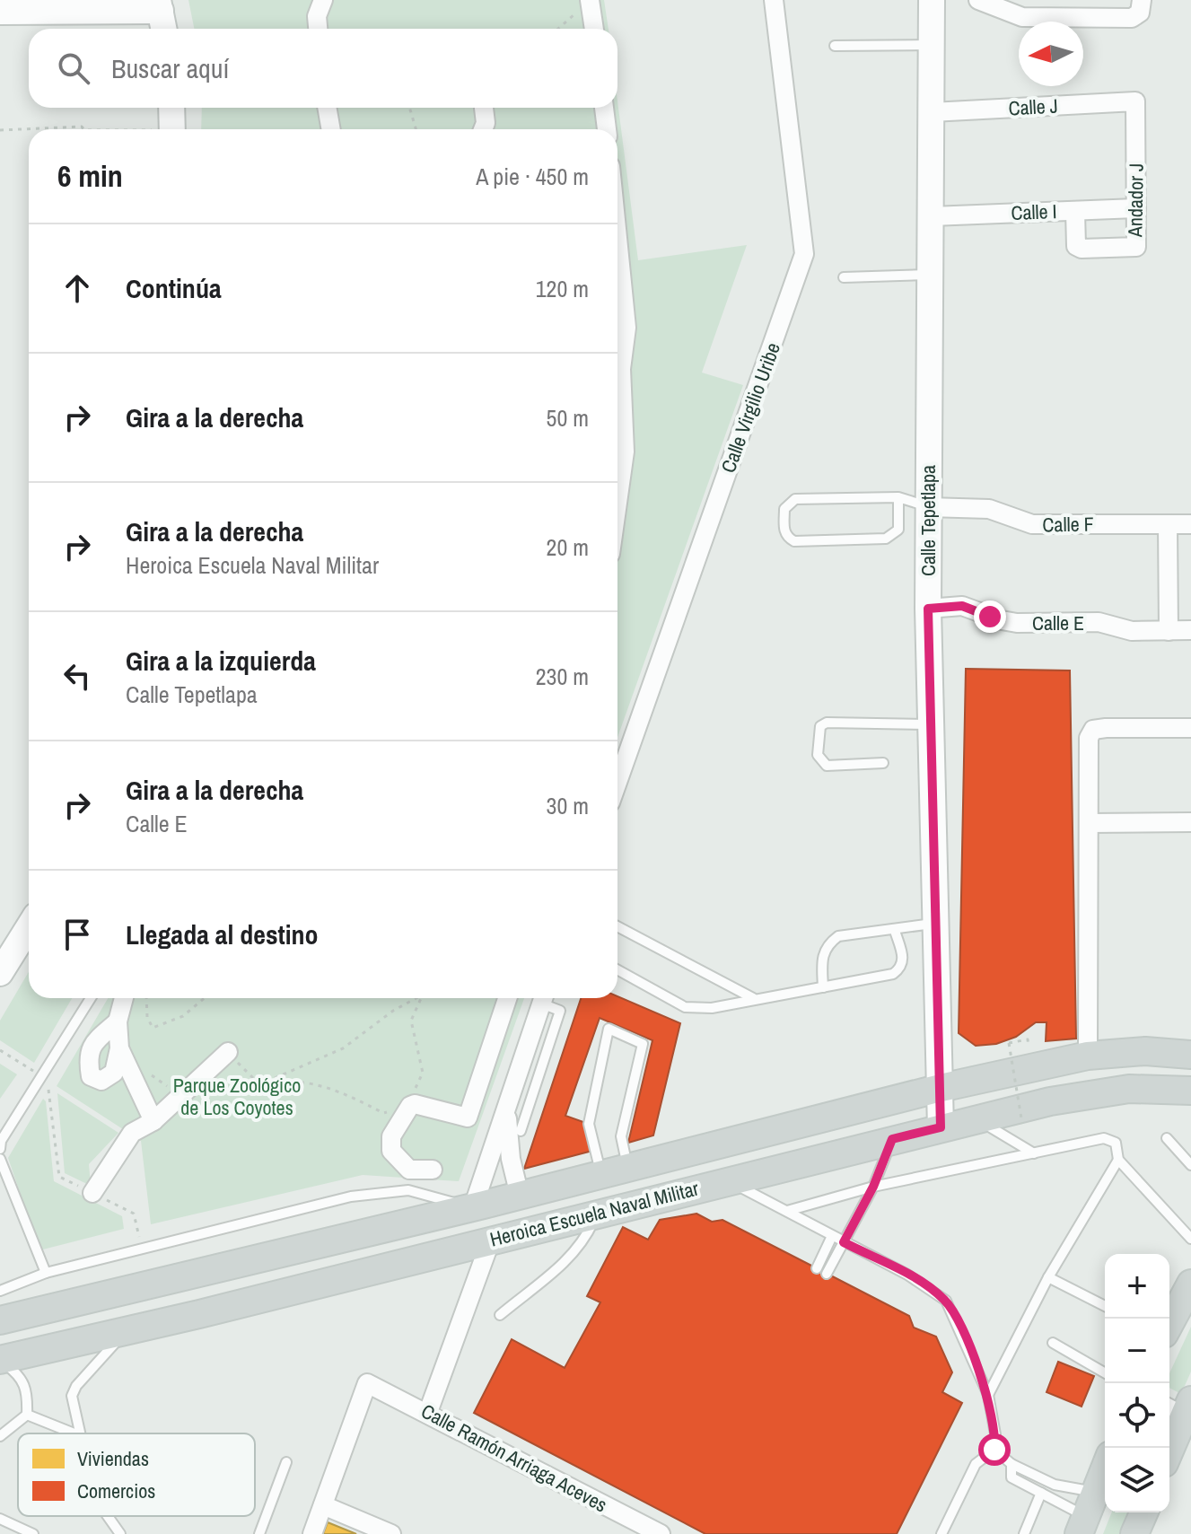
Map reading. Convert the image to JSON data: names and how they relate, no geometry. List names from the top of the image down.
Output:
{
  "streets": {
    "main road": ["Heroica Escuela Naval Militar"],
    "street": [
      "Calle J",
      "Andador J",
      "Calle I",
      "Calle Virgilio Uribe",
      "Calle Tepetlapa",
      "Calle F",
      "Calle E",
      "Calle Ramón Arriaga Aceves"
    ]
  },
  "crossings": [
    ["Calle J", "Andador J"],
    ["Calle J", "Calle Tepetlapa"],
    ["Andador J", "Calle I"],
    ["Calle I", "Calle Tepetlapa"],
    ["Calle Tepetlapa", "Calle F"],
    ["Calle Tepetlapa", "Calle E"],
    ["Calle Tepetlapa", "Heroica Escuela Naval Militar"]
  ],
  "parks": ["Parque Zoológico de Los Coyotes"],
  "legend": ["Viviendas", "Comercios"],
  "north": "left",
  "page": {
    "search": "Buscar aquí",
    "heading": ["6 min", "A pie · 450 m"],
    "list": [
      ["Continúa", "120 m"],
      ["Gira a la derecha", "50 m"],
      ["Gira a la derecha", "Heroica Escuela Naval Militar", "20 m"],
      ["Gira a la izquierda", "Calle Tepetlapa", "230 m"],
      ["Gira a la derecha", "Calle E", "30 m"],
      "Llegada al destino"
    ],
    "map_buttons": ["+", "−"]
  }
}
